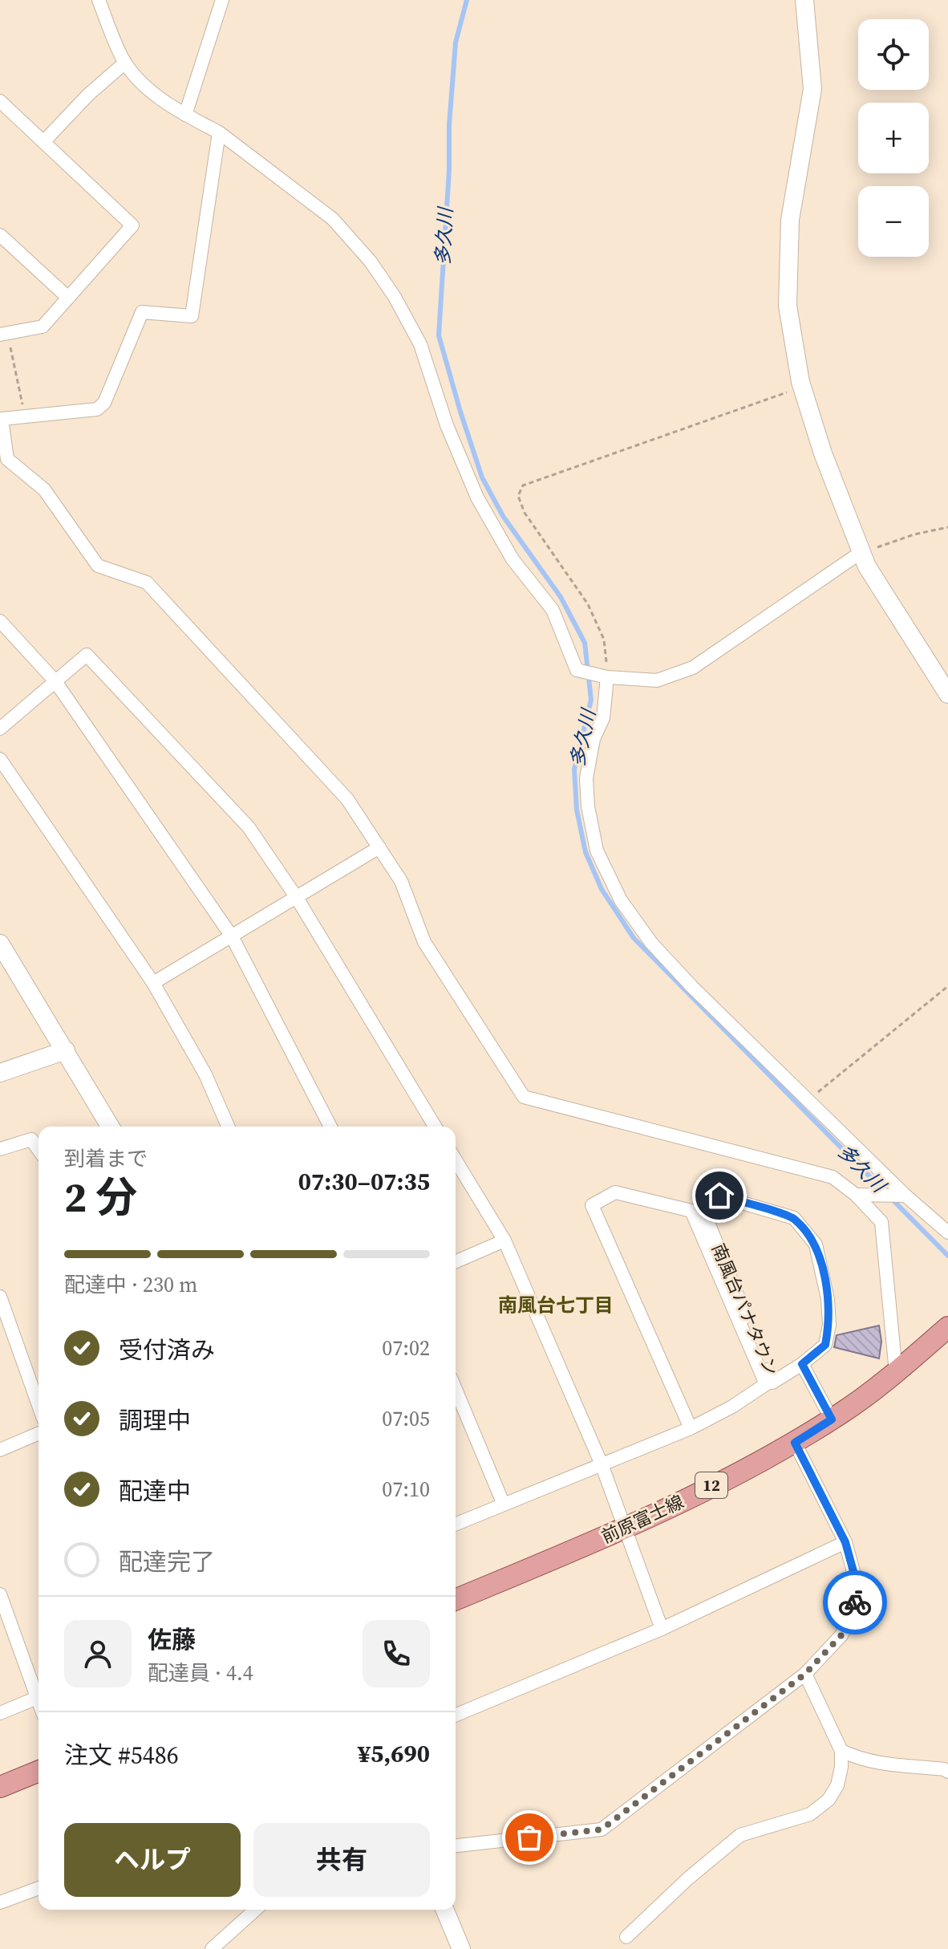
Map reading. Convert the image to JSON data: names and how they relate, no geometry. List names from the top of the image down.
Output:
{
  "streets": {
    "main road": ["12", "前原富士線"],
    "street": ["南風台パナタウン"]
  },
  "crossings": [
    ["南風台パナタウン", "前原富士線"]
  ],
  "districts": ["南風台七丁目"],
  "water": ["多久川"],
  "page": {
    "map_buttons": ["+", "−"],
    "heading": ["2 分", "到着まで", "07:30–07:35"],
    "panel": [
      "佐藤",
      "配達員 · 4.4",
      "注文 #5486",
      "¥5,690"
    ],
    "bar": "配達中 · 230 m",
    "list": [
      ["受付済み", "07:02"],
      ["調理中", "07:05"],
      ["配達中", "07:10"],
      "配達完了"
    ],
    "buttons": ["ヘルプ", "共有"]
  }
}
